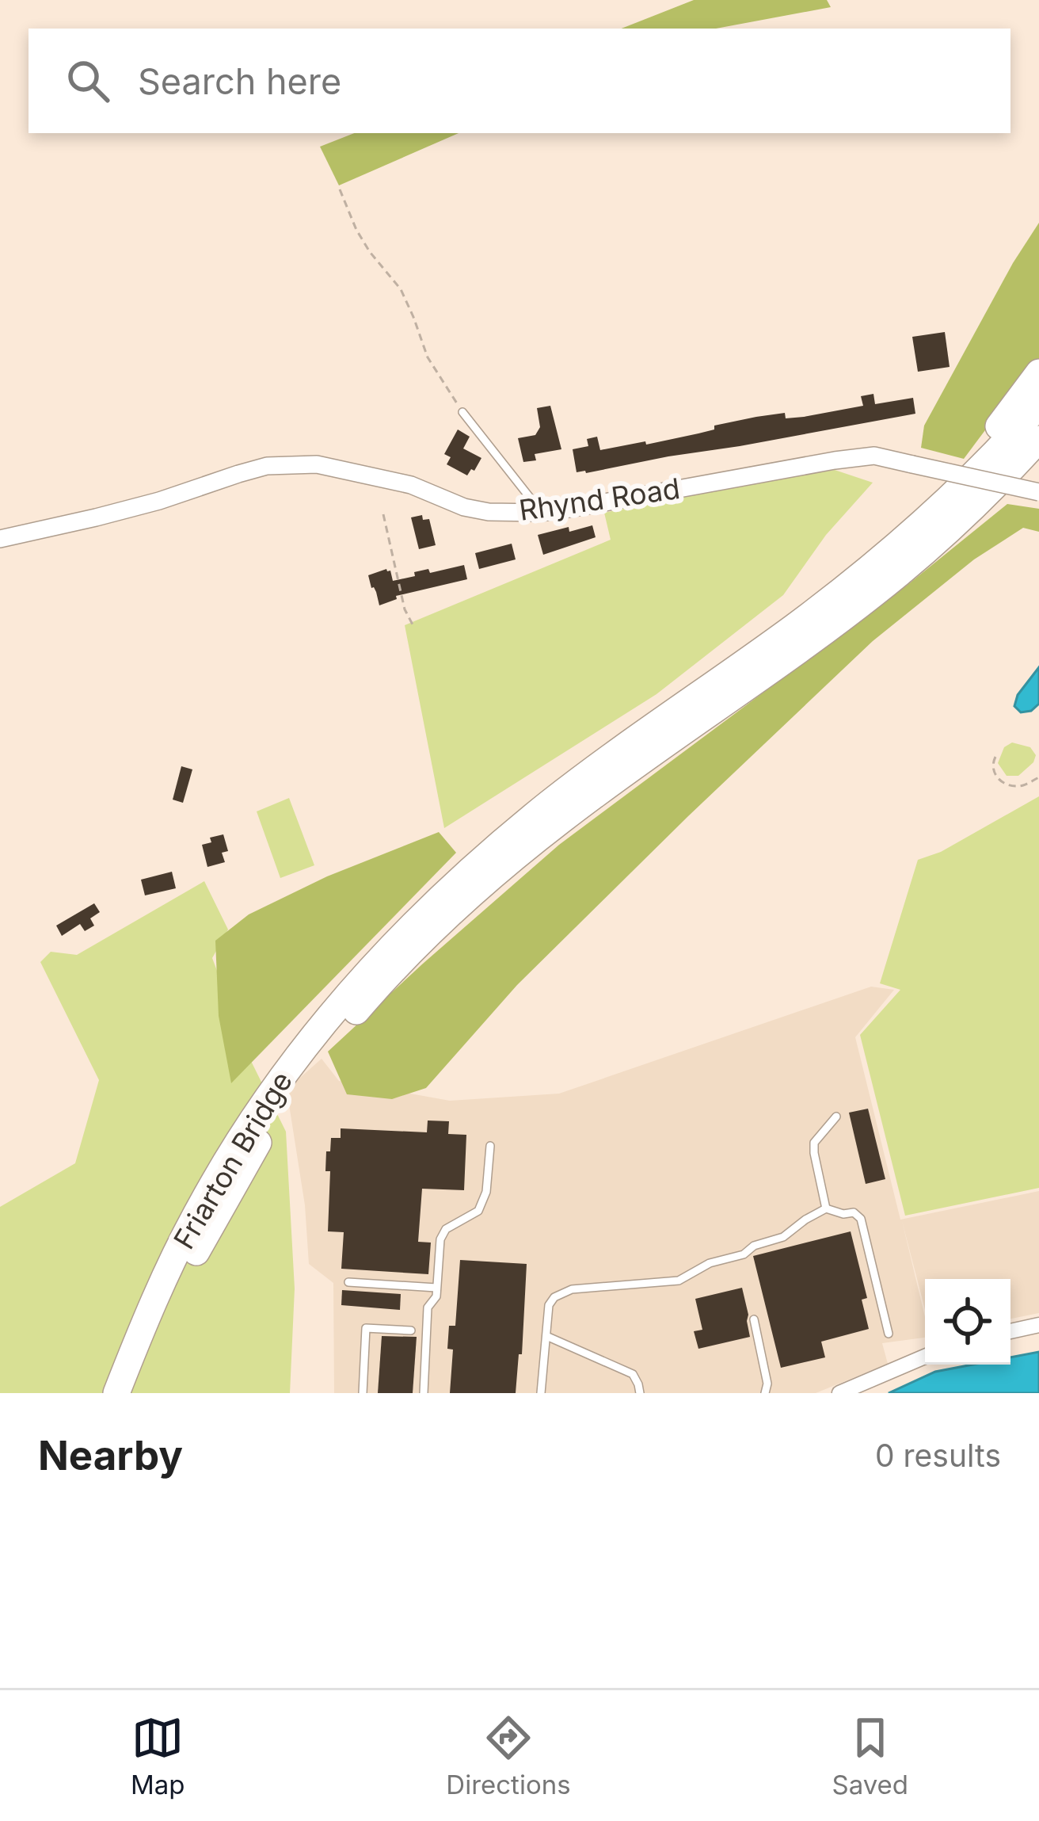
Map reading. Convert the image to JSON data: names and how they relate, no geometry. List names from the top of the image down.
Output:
{
  "streets": {
    "highway": ["Friarton Bridge"],
    "street": ["Rhynd Road"]
  },
  "page": {
    "search": "Search here",
    "heading": ["Nearby", "0 results"],
    "nav": ["Map", "Directions", "Saved"]
  }
}
